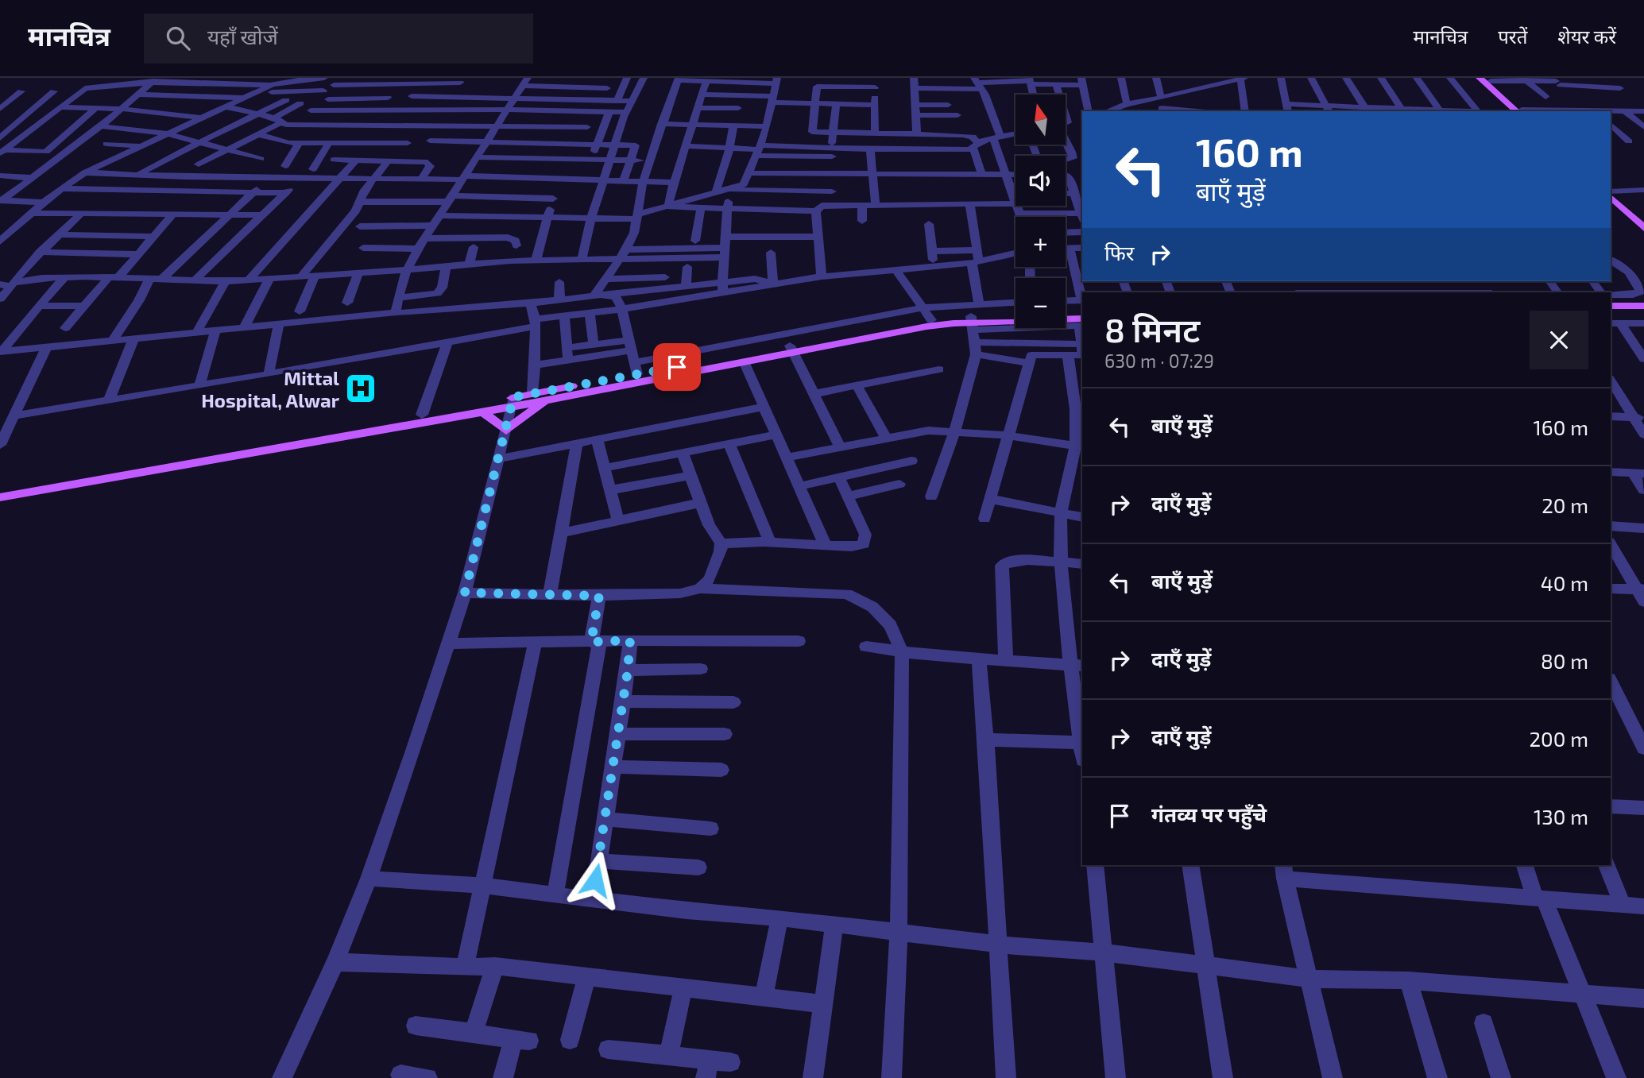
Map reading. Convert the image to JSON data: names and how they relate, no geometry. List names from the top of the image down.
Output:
{
  "places": {
    "hospital": ["Mittal Hospital, Alwar"]
  },
  "north": "top",
  "page": {
    "header": "मानचित्र",
    "search": "यहाँ खोजें",
    "nav": ["मानचित्र", "परतें", "शेयर करें"],
    "map_buttons": ["+", "−"],
    "turn": ["160 m", "बाएँ मुड़ें"],
    "then": "फिर",
    "heading": ["8 मिनट", "630 m · 07:29"],
    "list": [
      {
        "name": "बाएँ मुड़ें",
        "value": "160 m"
      },
      {
        "name": "दाएँ मुड़ें",
        "value": "20 m"
      },
      {
        "name": "बाएँ मुड़ें",
        "value": "40 m"
      },
      {
        "name": "दाएँ मुड़ें",
        "value": "80 m"
      },
      {
        "name": "दाएँ मुड़ें",
        "value": "200 m"
      },
      {
        "name": "गंतव्य पर पहुँचे",
        "value": "130 m"
      }
    ]
  }
}
